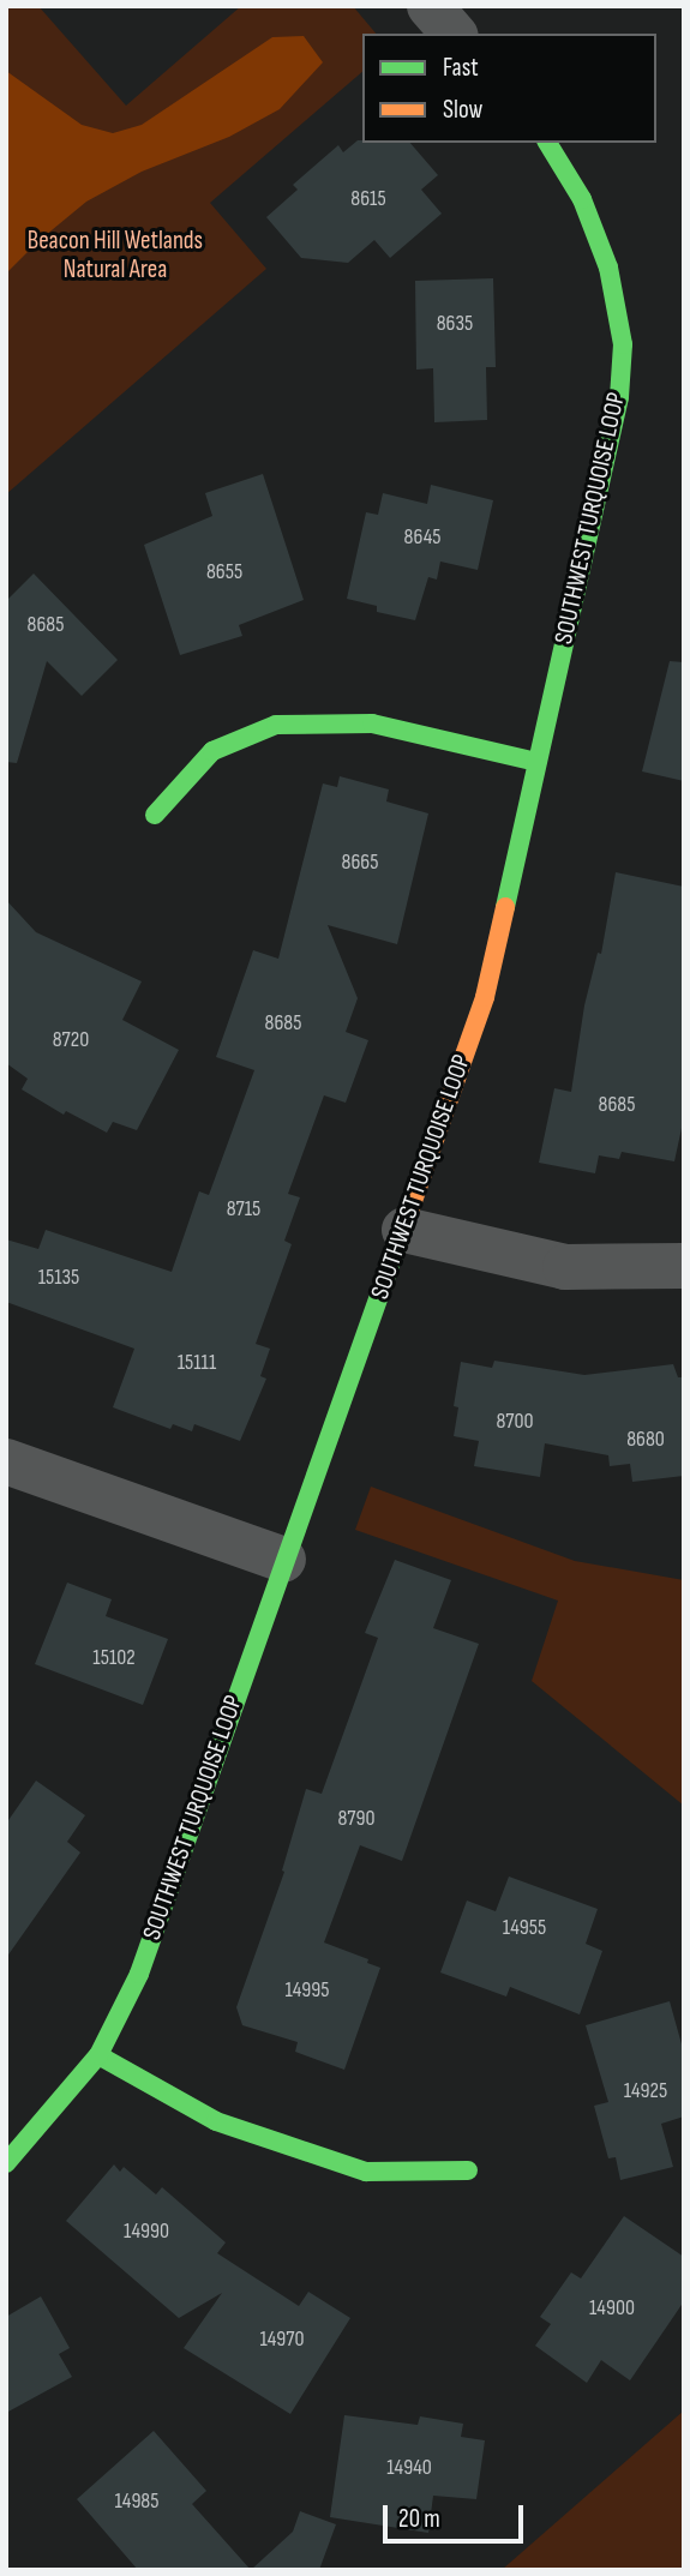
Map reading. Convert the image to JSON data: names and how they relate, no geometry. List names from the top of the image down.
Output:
{
  "streets": {
    "street": ["SOUTHWEST TURQUOISE LOOP"]
  },
  "parks": ["Beacon Hill Wetlands Natural Area"],
  "house_numbers": [
    "8615",
    "8635",
    "8645",
    "8655",
    "8685",
    "8665",
    "8685",
    "8720",
    "8685",
    "8715",
    "15135",
    "15111",
    "8700",
    "8680",
    "15102",
    "8790",
    "14955",
    "14995",
    "14925",
    "14990",
    "14900",
    "14970",
    "14940",
    "14985"
  ],
  "legend": ["Fast", "Slow"],
  "scale_bar": "20 m"
}
